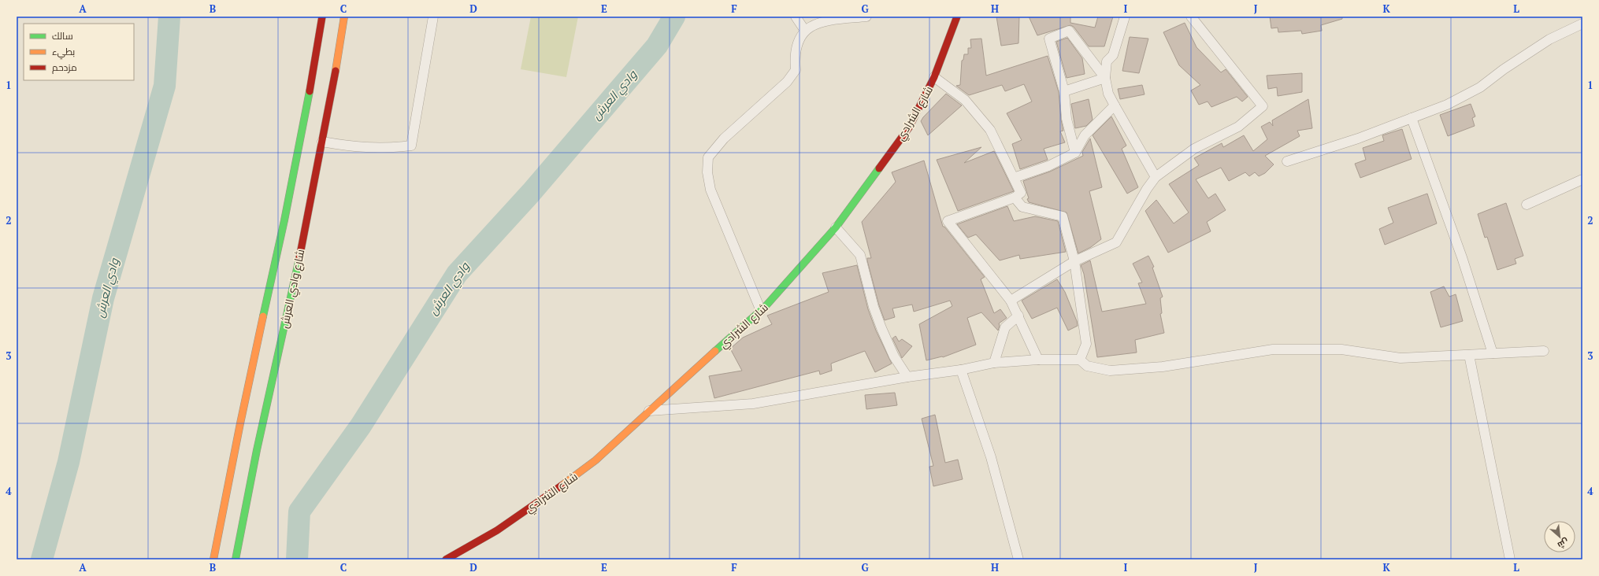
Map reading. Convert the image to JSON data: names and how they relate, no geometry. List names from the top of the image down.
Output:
{
  "streets": {
    "main road": ["شارع الشرادي", "شارع وادي العرش"]
  },
  "water": ["وادي العرش"],
  "legend": ["سالك", "بطيء", "مزدحم"],
  "north": "bottom right",
  "grid": {
    "columns": [
      "A",
      "B",
      "C",
      "D",
      "E",
      "F",
      "G",
      "H",
      "I",
      "J",
      "K",
      "L"
    ],
    "rows": [
      "1",
      "2",
      "3",
      "4"
    ]
  }
}
